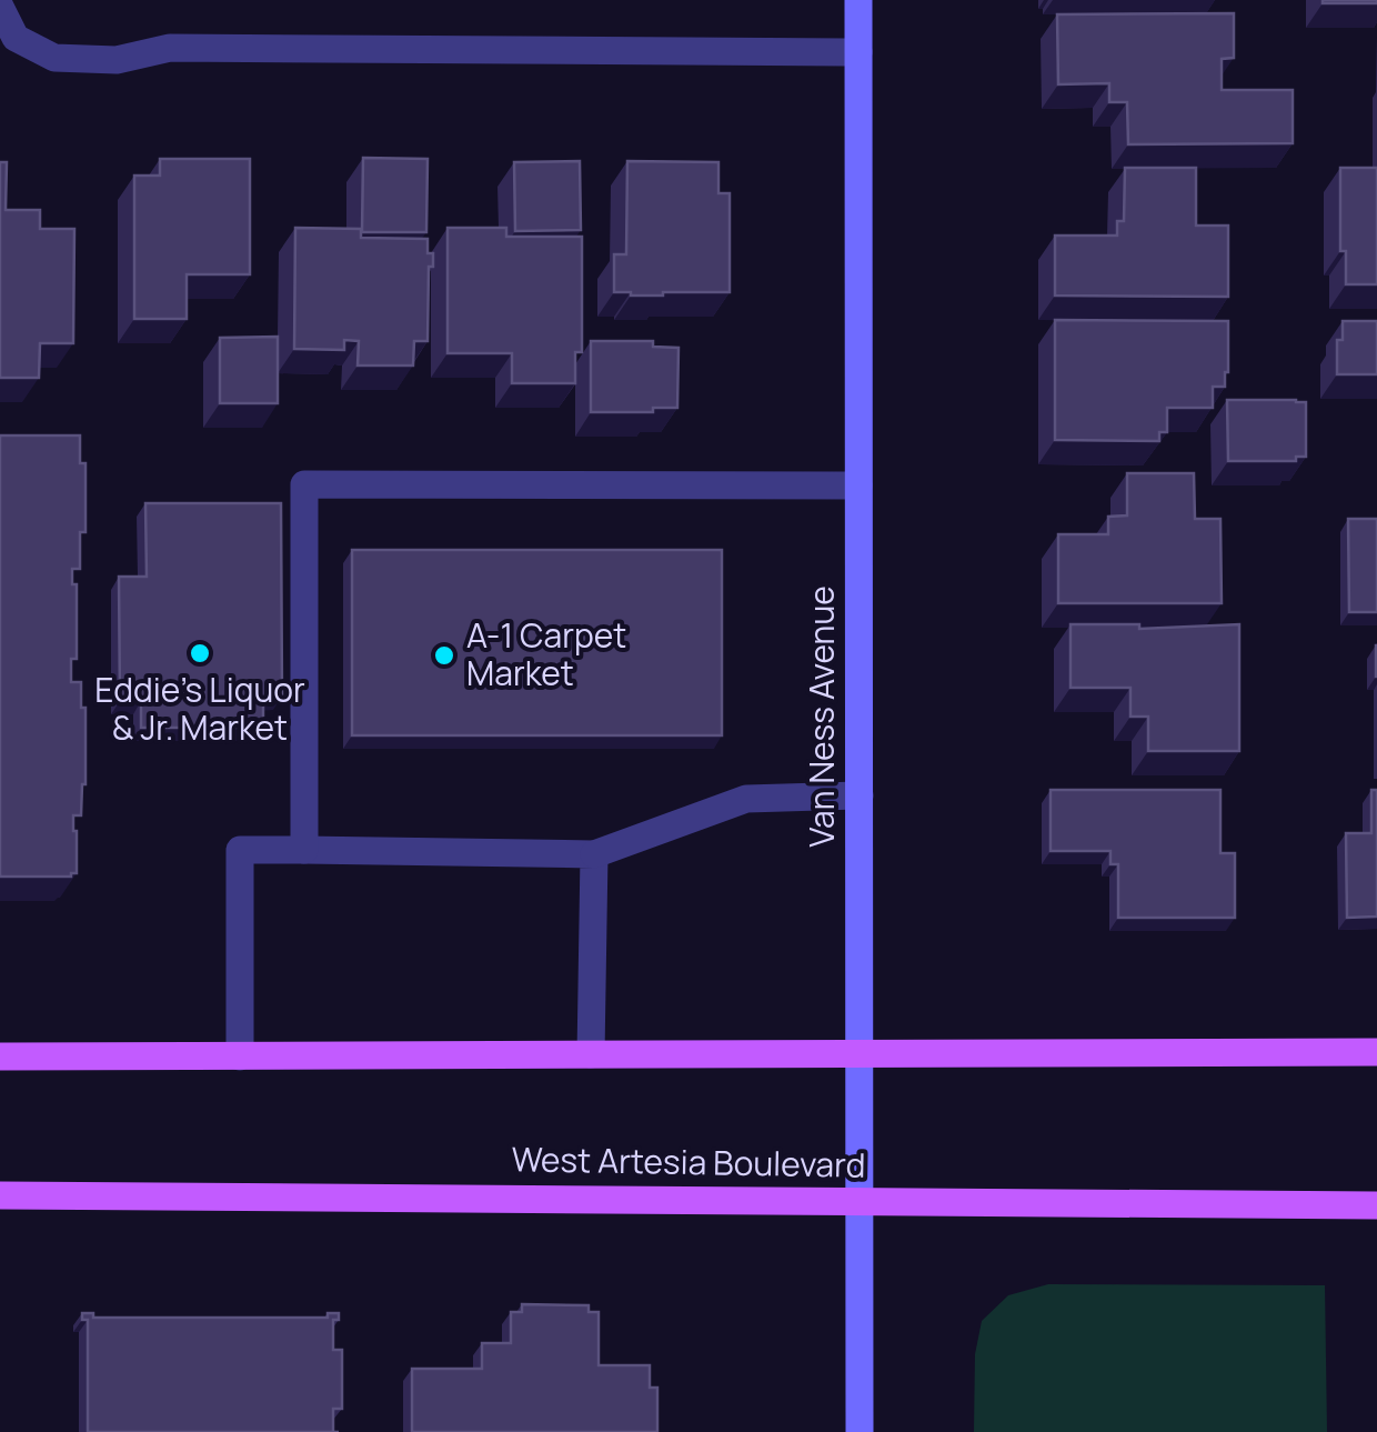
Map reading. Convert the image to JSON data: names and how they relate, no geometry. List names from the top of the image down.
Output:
{
  "streets": {
    "main road": ["Van Ness Avenue", "West Artesia Boulevard"]
  },
  "crossings": [
    ["Van Ness Avenue", "West Artesia Boulevard"]
  ],
  "places": ["Eddie's Liquor & Jr. Market", "A-1 Carpet Market"]
}
